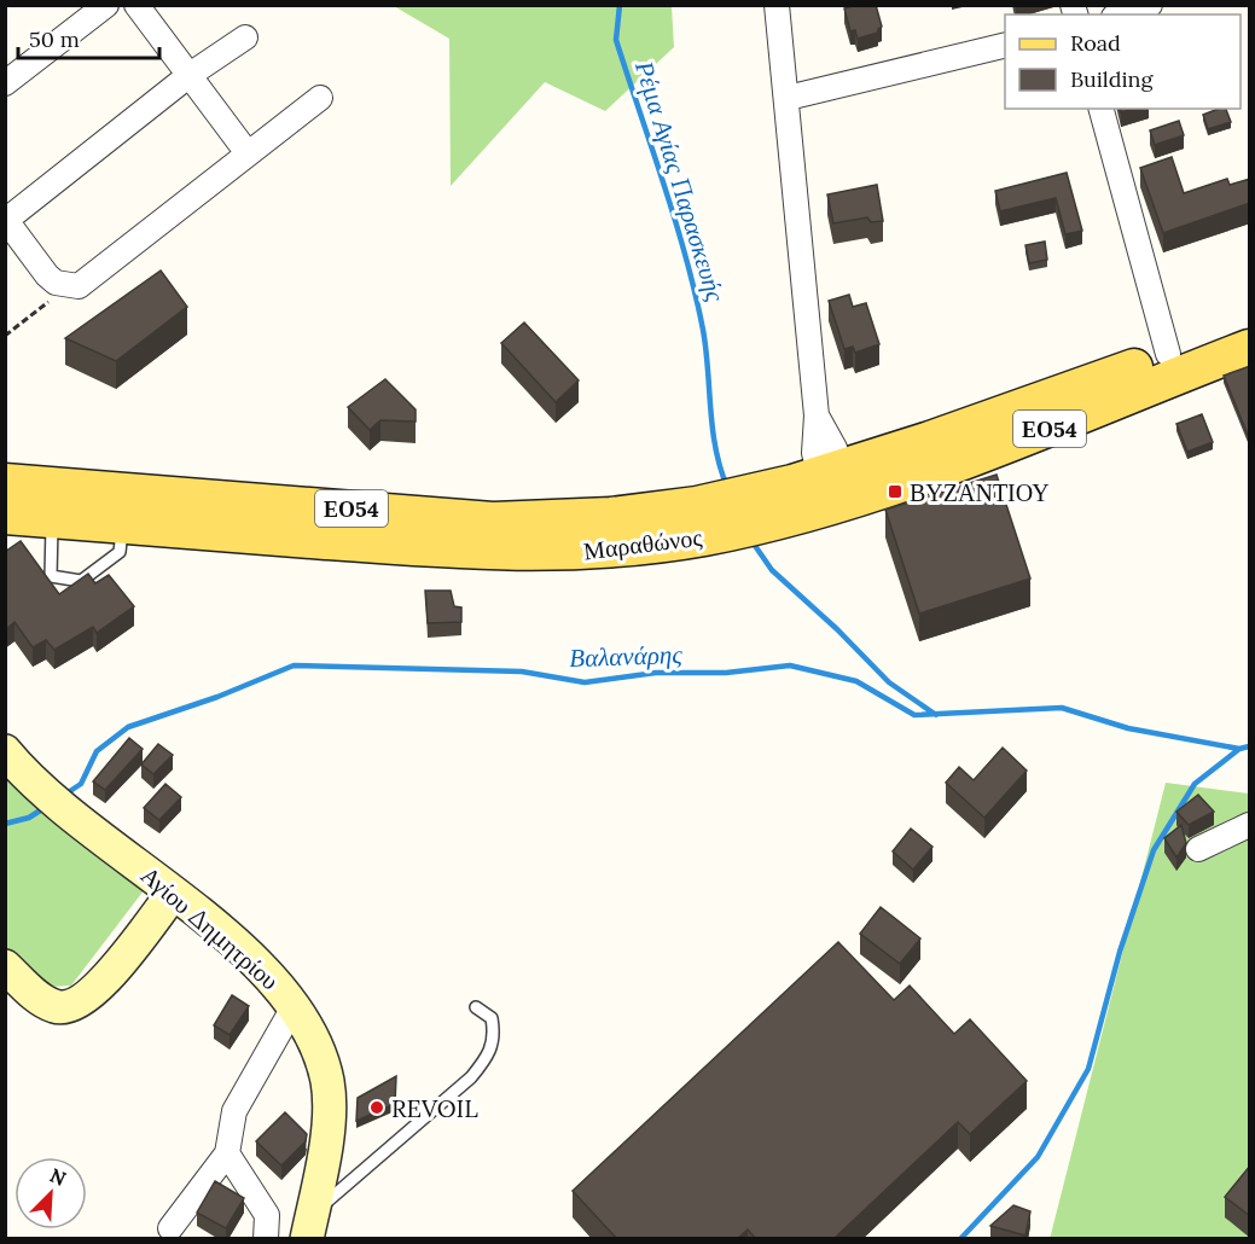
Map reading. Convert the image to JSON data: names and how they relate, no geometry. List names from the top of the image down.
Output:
{
  "streets": {
    "main road": ["ΕΟ54", "Μαραθώνος"],
    "street": ["Αγίου Δημητρίου"]
  },
  "water": ["Ρέμα Αγίας Παρασκευής", "Βαλανάρης"],
  "places": {
    "transit": ["ΒΥΖΑΝΤΙΟΥ"],
    "other": ["REVOIL"]
  },
  "legend": ["Road", "Building"],
  "scale_bar": "50 m",
  "north": "top right"
}
